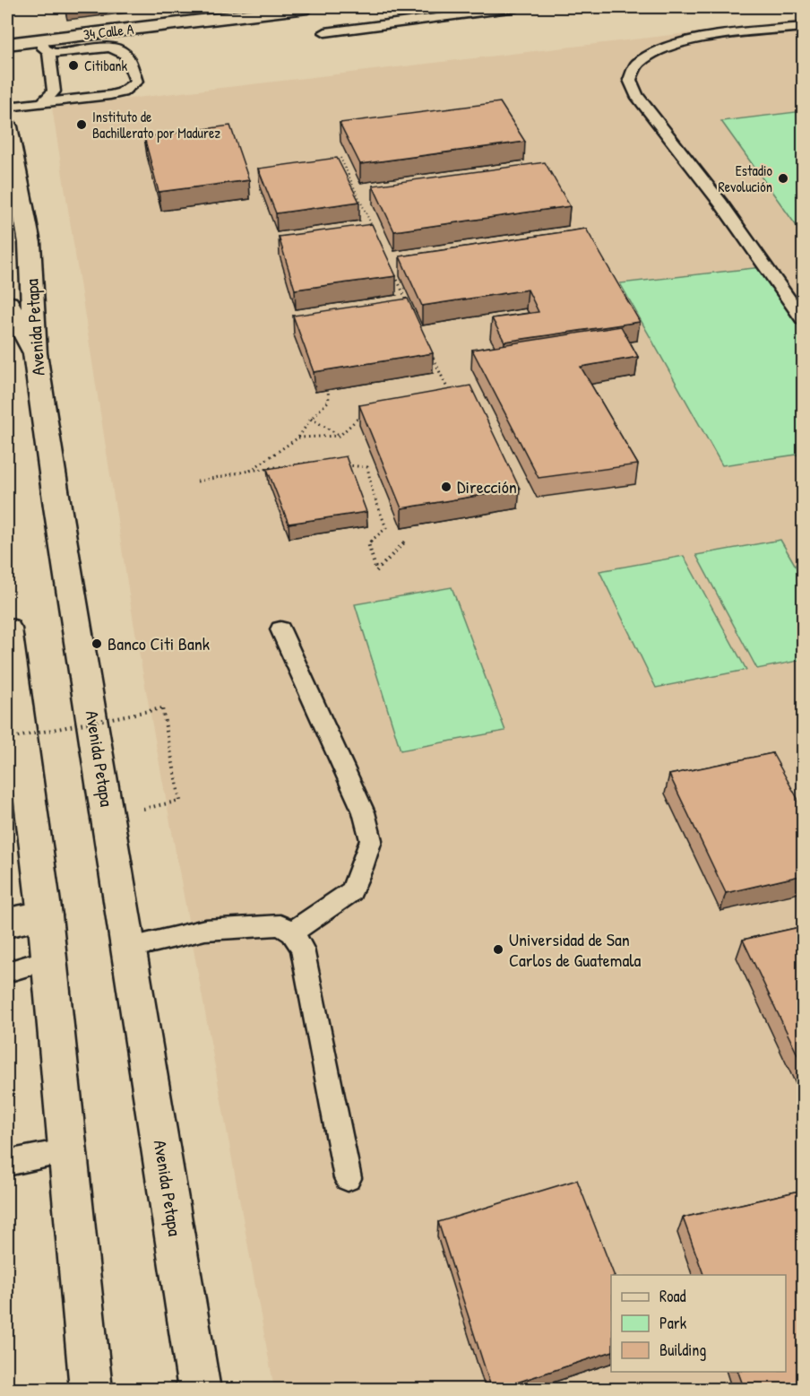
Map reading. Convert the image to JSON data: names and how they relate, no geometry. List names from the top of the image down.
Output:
{
  "streets": {
    "main road": ["34 Calle A", "Avenida Petapa"]
  },
  "places": [
    "Citibank",
    "Instituto de Bachillerato por Madurez",
    "Estadio Revolución",
    "Dirección",
    "Banco Citi Bank",
    "Universidad de San Carlos de Guatemala"
  ],
  "legend": ["Road", "Park", "Building"]
}
